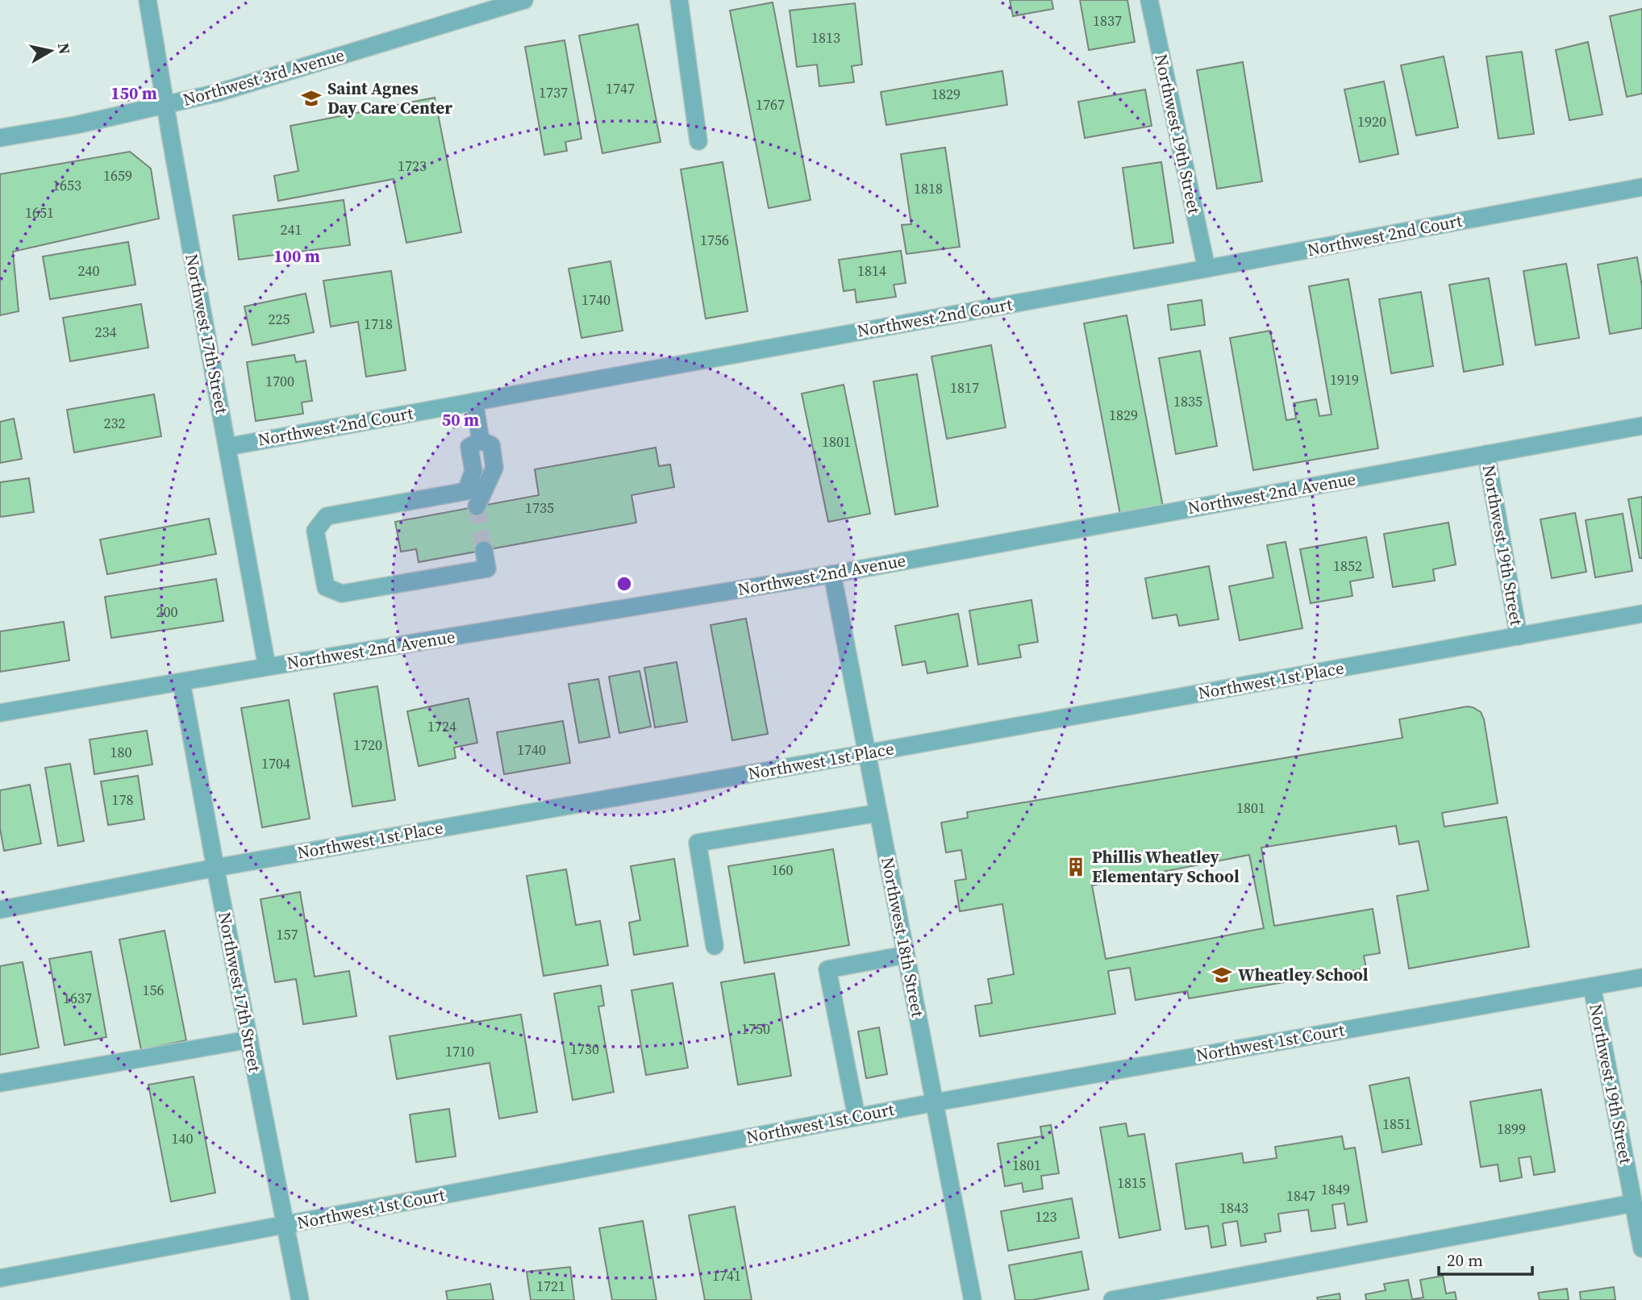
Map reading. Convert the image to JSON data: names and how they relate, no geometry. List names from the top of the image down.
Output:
{
  "streets": {
    "street": [
      "Northwest 3rd Avenue",
      "Northwest 19th Street",
      "Northwest 2nd Court",
      "Northwest 17th Street",
      "Northwest 2nd Avenue",
      "Northwest 1st Place",
      "Northwest 18th Street",
      "Northwest 1st Court"
    ]
  },
  "crossings": [
    ["Northwest 3rd Avenue", "Northwest 17th Street"],
    ["Northwest 19th Street", "Northwest 2nd Court"],
    ["Northwest 19th Street", "Northwest 2nd Avenue"],
    ["Northwest 19th Street", "Northwest 1st Place"],
    ["Northwest 19th Street", "Northwest 1st Court"],
    ["Northwest 2nd Court", "Northwest 17th Street"],
    ["Northwest 17th Street", "Northwest 2nd Avenue"],
    ["Northwest 17th Street", "Northwest 1st Place"],
    ["Northwest 17th Street", "Northwest 1st Court"],
    ["Northwest 2nd Avenue", "Northwest 18th Street"],
    ["Northwest 1st Place", "Northwest 18th Street"],
    ["Northwest 18th Street", "Northwest 1st Court"]
  ],
  "places": {
    "school or university": ["Saint Agnes Day Care Center", "Wheatley School"],
    "building": ["Phillis Wheatley Elementary School"]
  },
  "house_numbers": [
    "1837",
    "1813",
    "1747",
    "1737",
    "1829",
    "1767",
    "1920",
    "1723",
    "1659",
    "1653",
    "1818",
    "1651",
    "241",
    "1756",
    "240",
    "1814",
    "1740",
    "225",
    "1718",
    "234",
    "1919",
    "1700",
    "1817",
    "1835",
    "1829",
    "232",
    "1801",
    "1735",
    "1852",
    "200",
    "1724",
    "1720",
    "1740",
    "180",
    "1704",
    "178",
    "1801",
    "160",
    "157",
    "156",
    "1637",
    "1750",
    "1730",
    "1710",
    "1851",
    "1899",
    "140",
    "1801",
    "1815",
    "1849",
    "1847",
    "1843",
    "123",
    "1741",
    "1721"
  ],
  "scale_bar": "20 m",
  "north": "right",
  "rings": ["150 m", "100 m", "50 m"]
}
